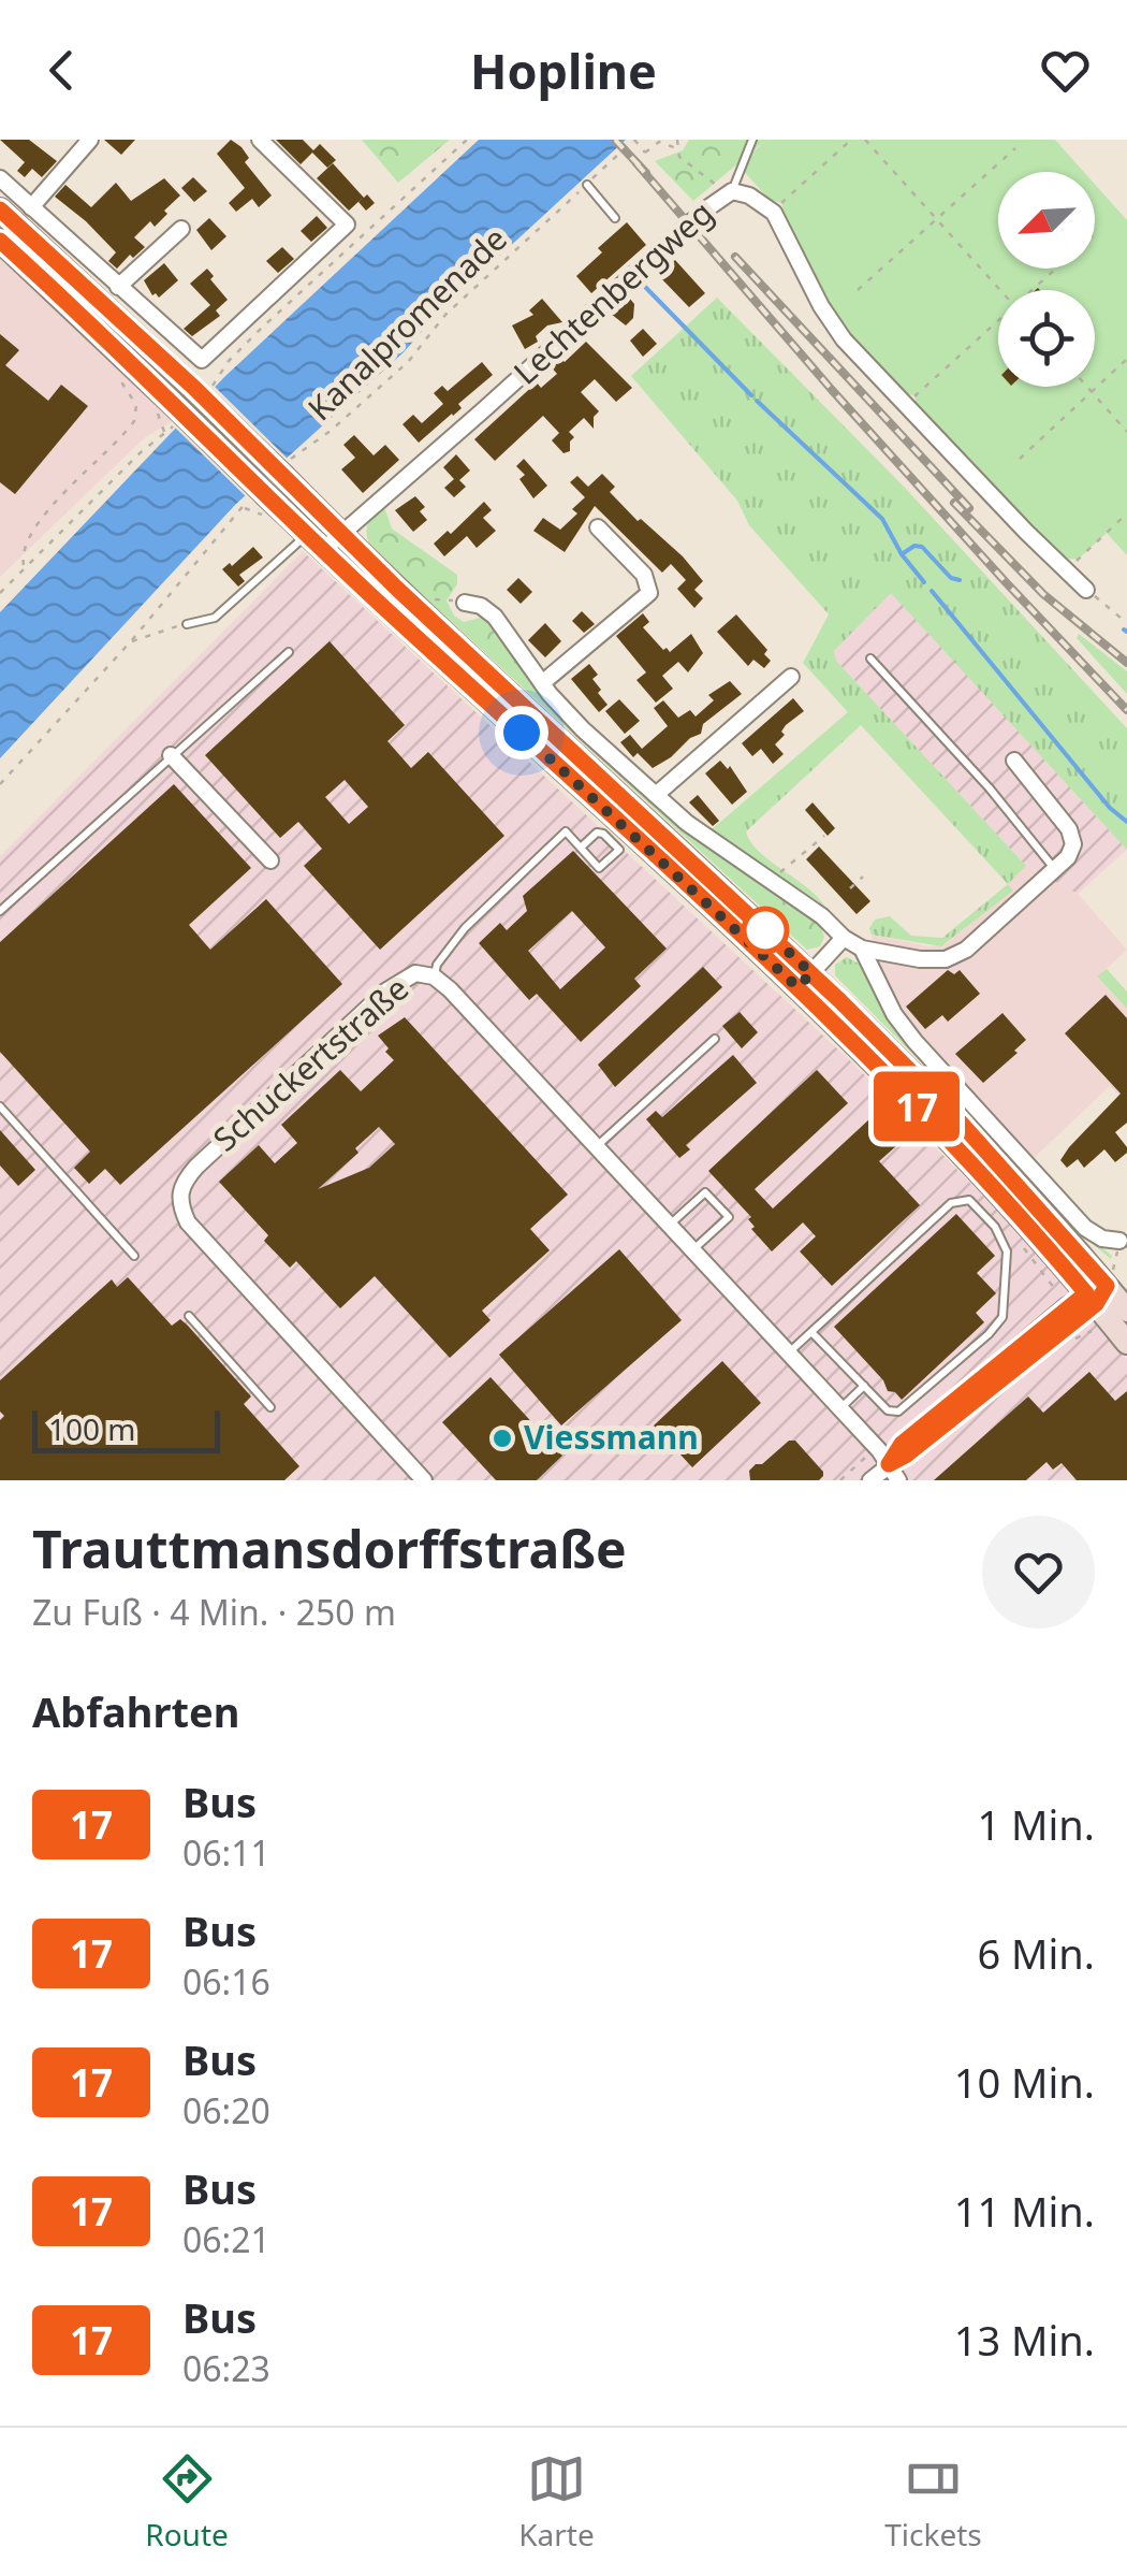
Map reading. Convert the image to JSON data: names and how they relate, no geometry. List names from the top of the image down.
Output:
{
  "streets": {
    "street": ["Lechtenbergweg", "Schuckertstraße"],
    "path": ["Kanalpromenade"]
  },
  "places": ["Viessmann"],
  "lines": ["bus line 17"],
  "scale_bar": "100 m",
  "north": "bottom left",
  "page": {
    "header": "Hopline",
    "on_map": "17",
    "scale": "100 m",
    "heading": [
      ["Trauttmansdorffstraße", "Zu Fuß · 4 Min. · 250 m"],
      "Abfahrten"
    ],
    "list": [
      {
        "mark": "17",
        "name": "Bus",
        "note": "06:11",
        "value": "1 Min."
      },
      {
        "mark": "17",
        "name": "Bus",
        "note": "06:16",
        "value": "6 Min."
      },
      {
        "mark": "17",
        "name": "Bus",
        "note": "06:20",
        "value": "10 Min."
      },
      {
        "mark": "17",
        "name": "Bus",
        "note": "06:21",
        "value": "11 Min."
      },
      {
        "mark": "17",
        "name": "Bus",
        "note": "06:23",
        "value": "13 Min."
      }
    ],
    "tabs": ["Route", "Karte", "Tickets"]
  }
}
